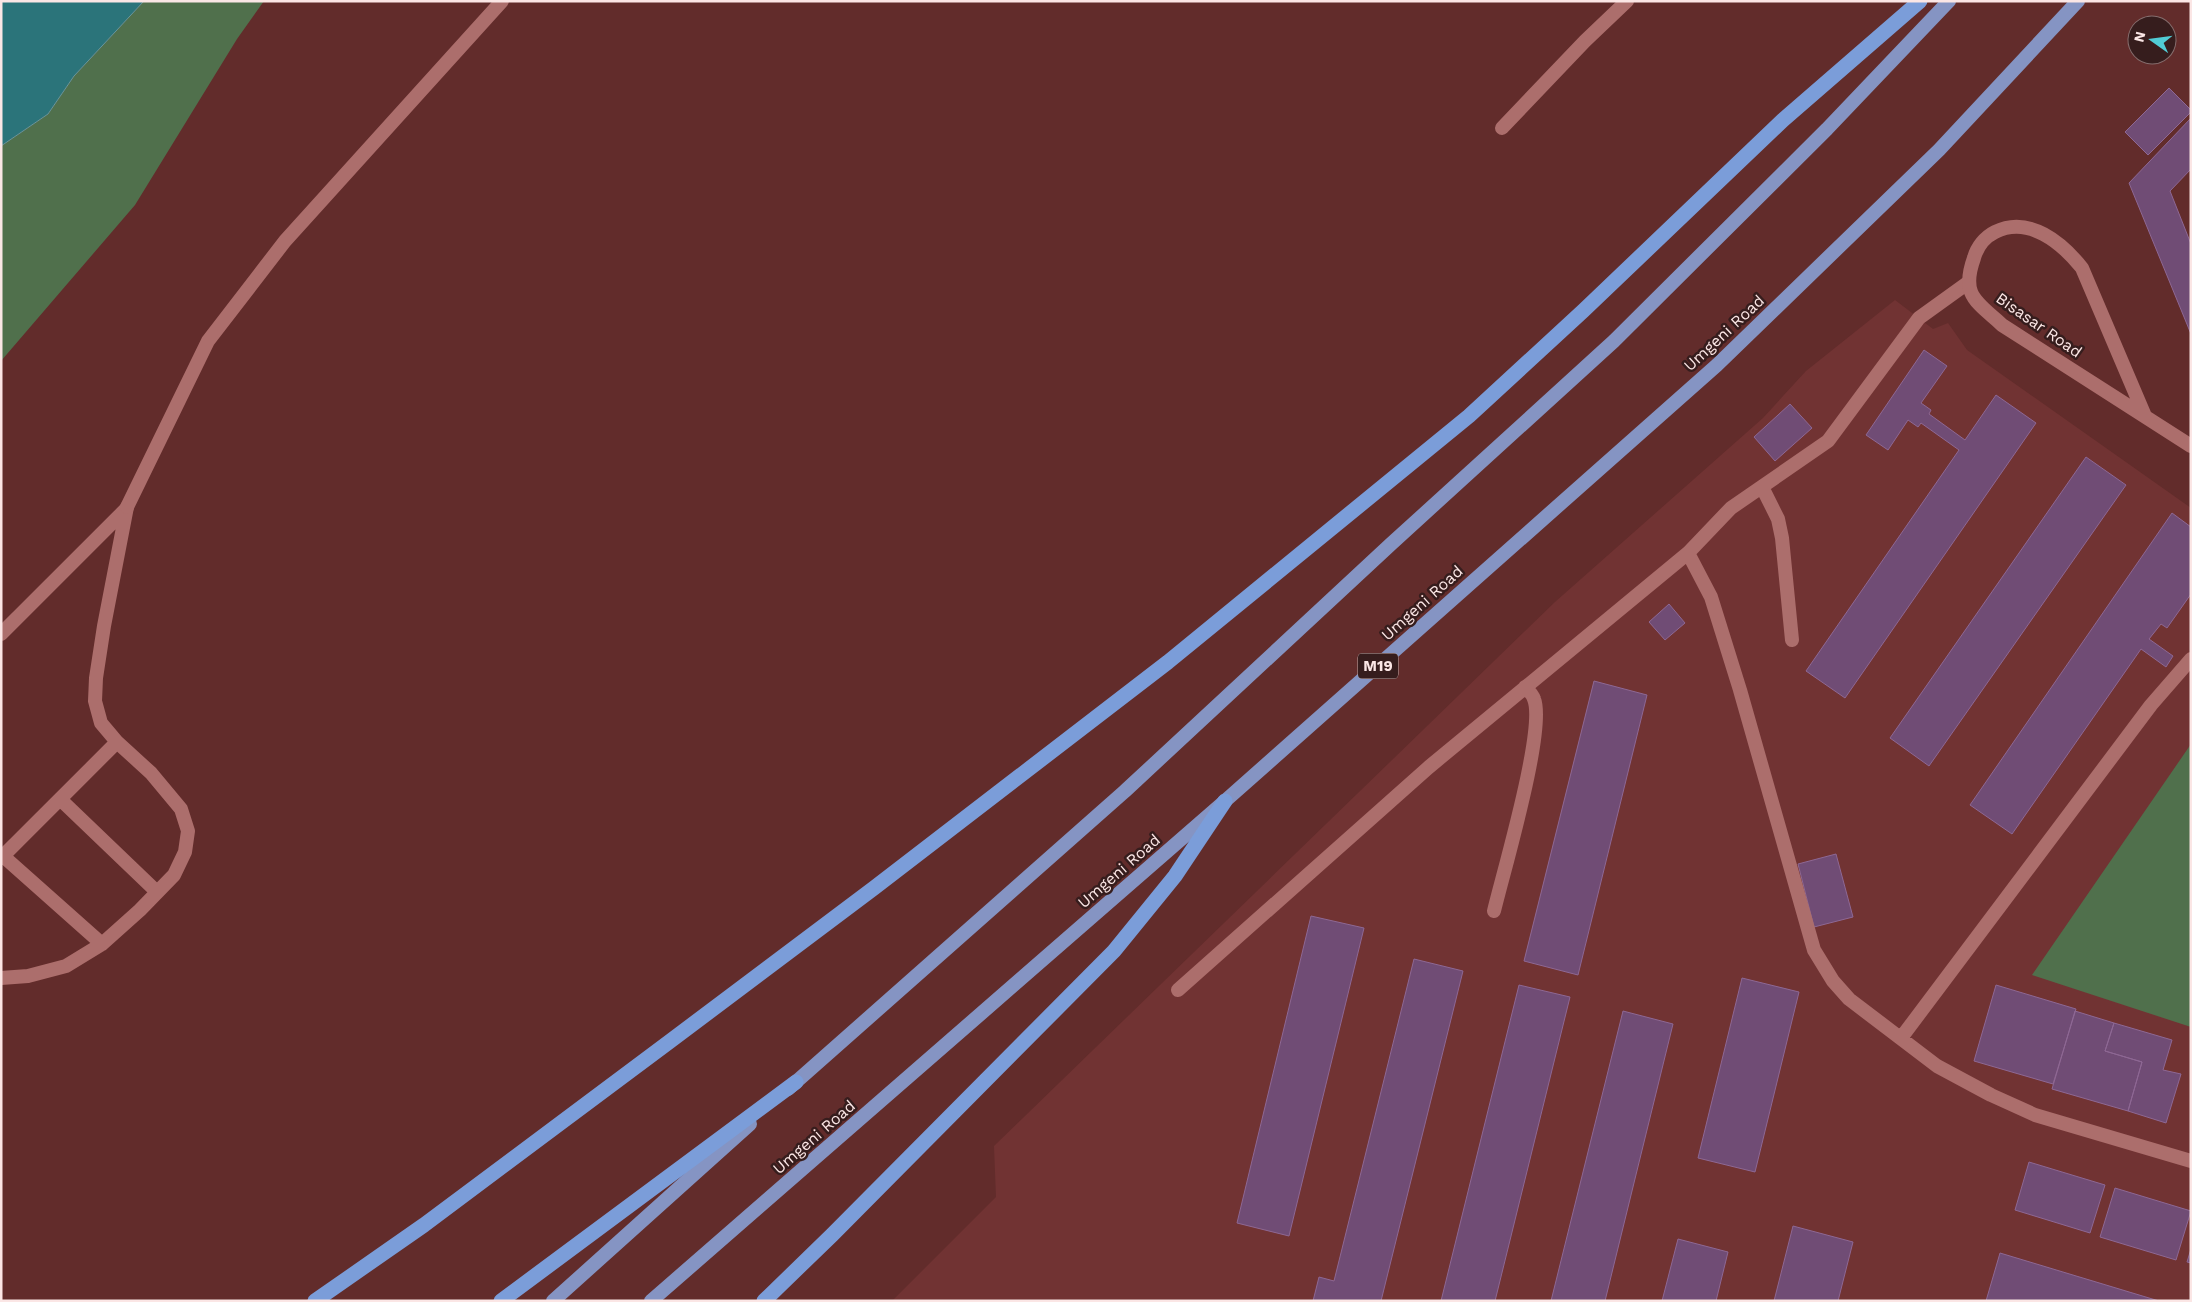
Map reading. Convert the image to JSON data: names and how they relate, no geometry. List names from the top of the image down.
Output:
{
  "streets": {
    "highway": ["Umgeni Road", "M19"],
    "street": ["Bisasar Road"]
  },
  "north": "left"
}
